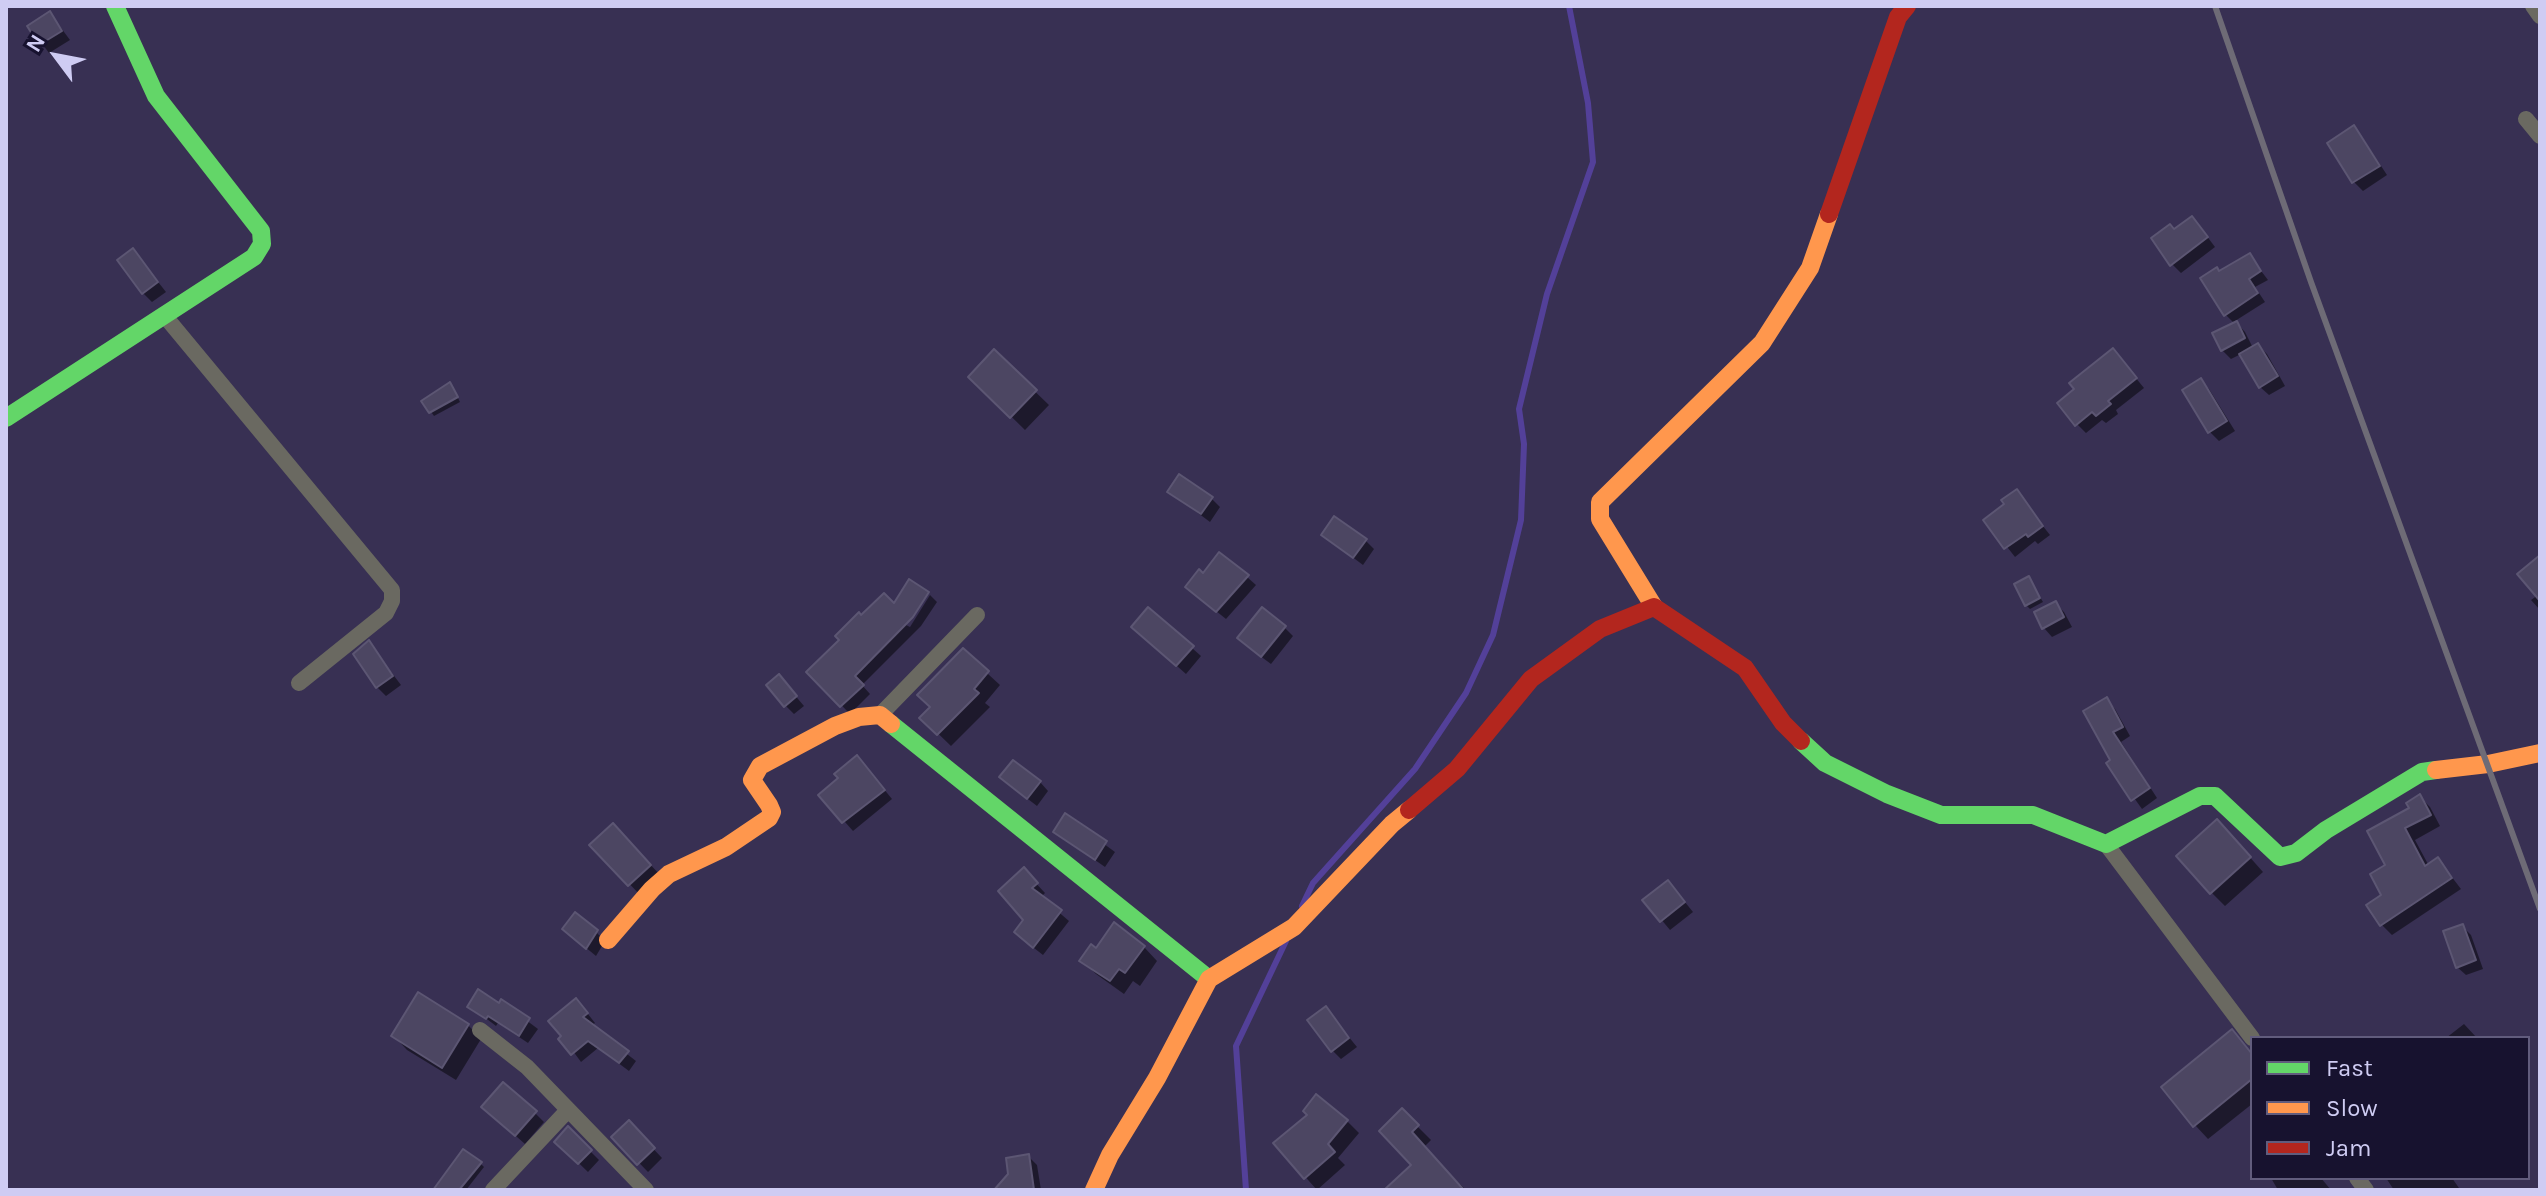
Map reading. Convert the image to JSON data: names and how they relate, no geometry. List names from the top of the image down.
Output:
{
  "legend": ["Fast", "Slow", "Jam"],
  "north": "top left"
}
